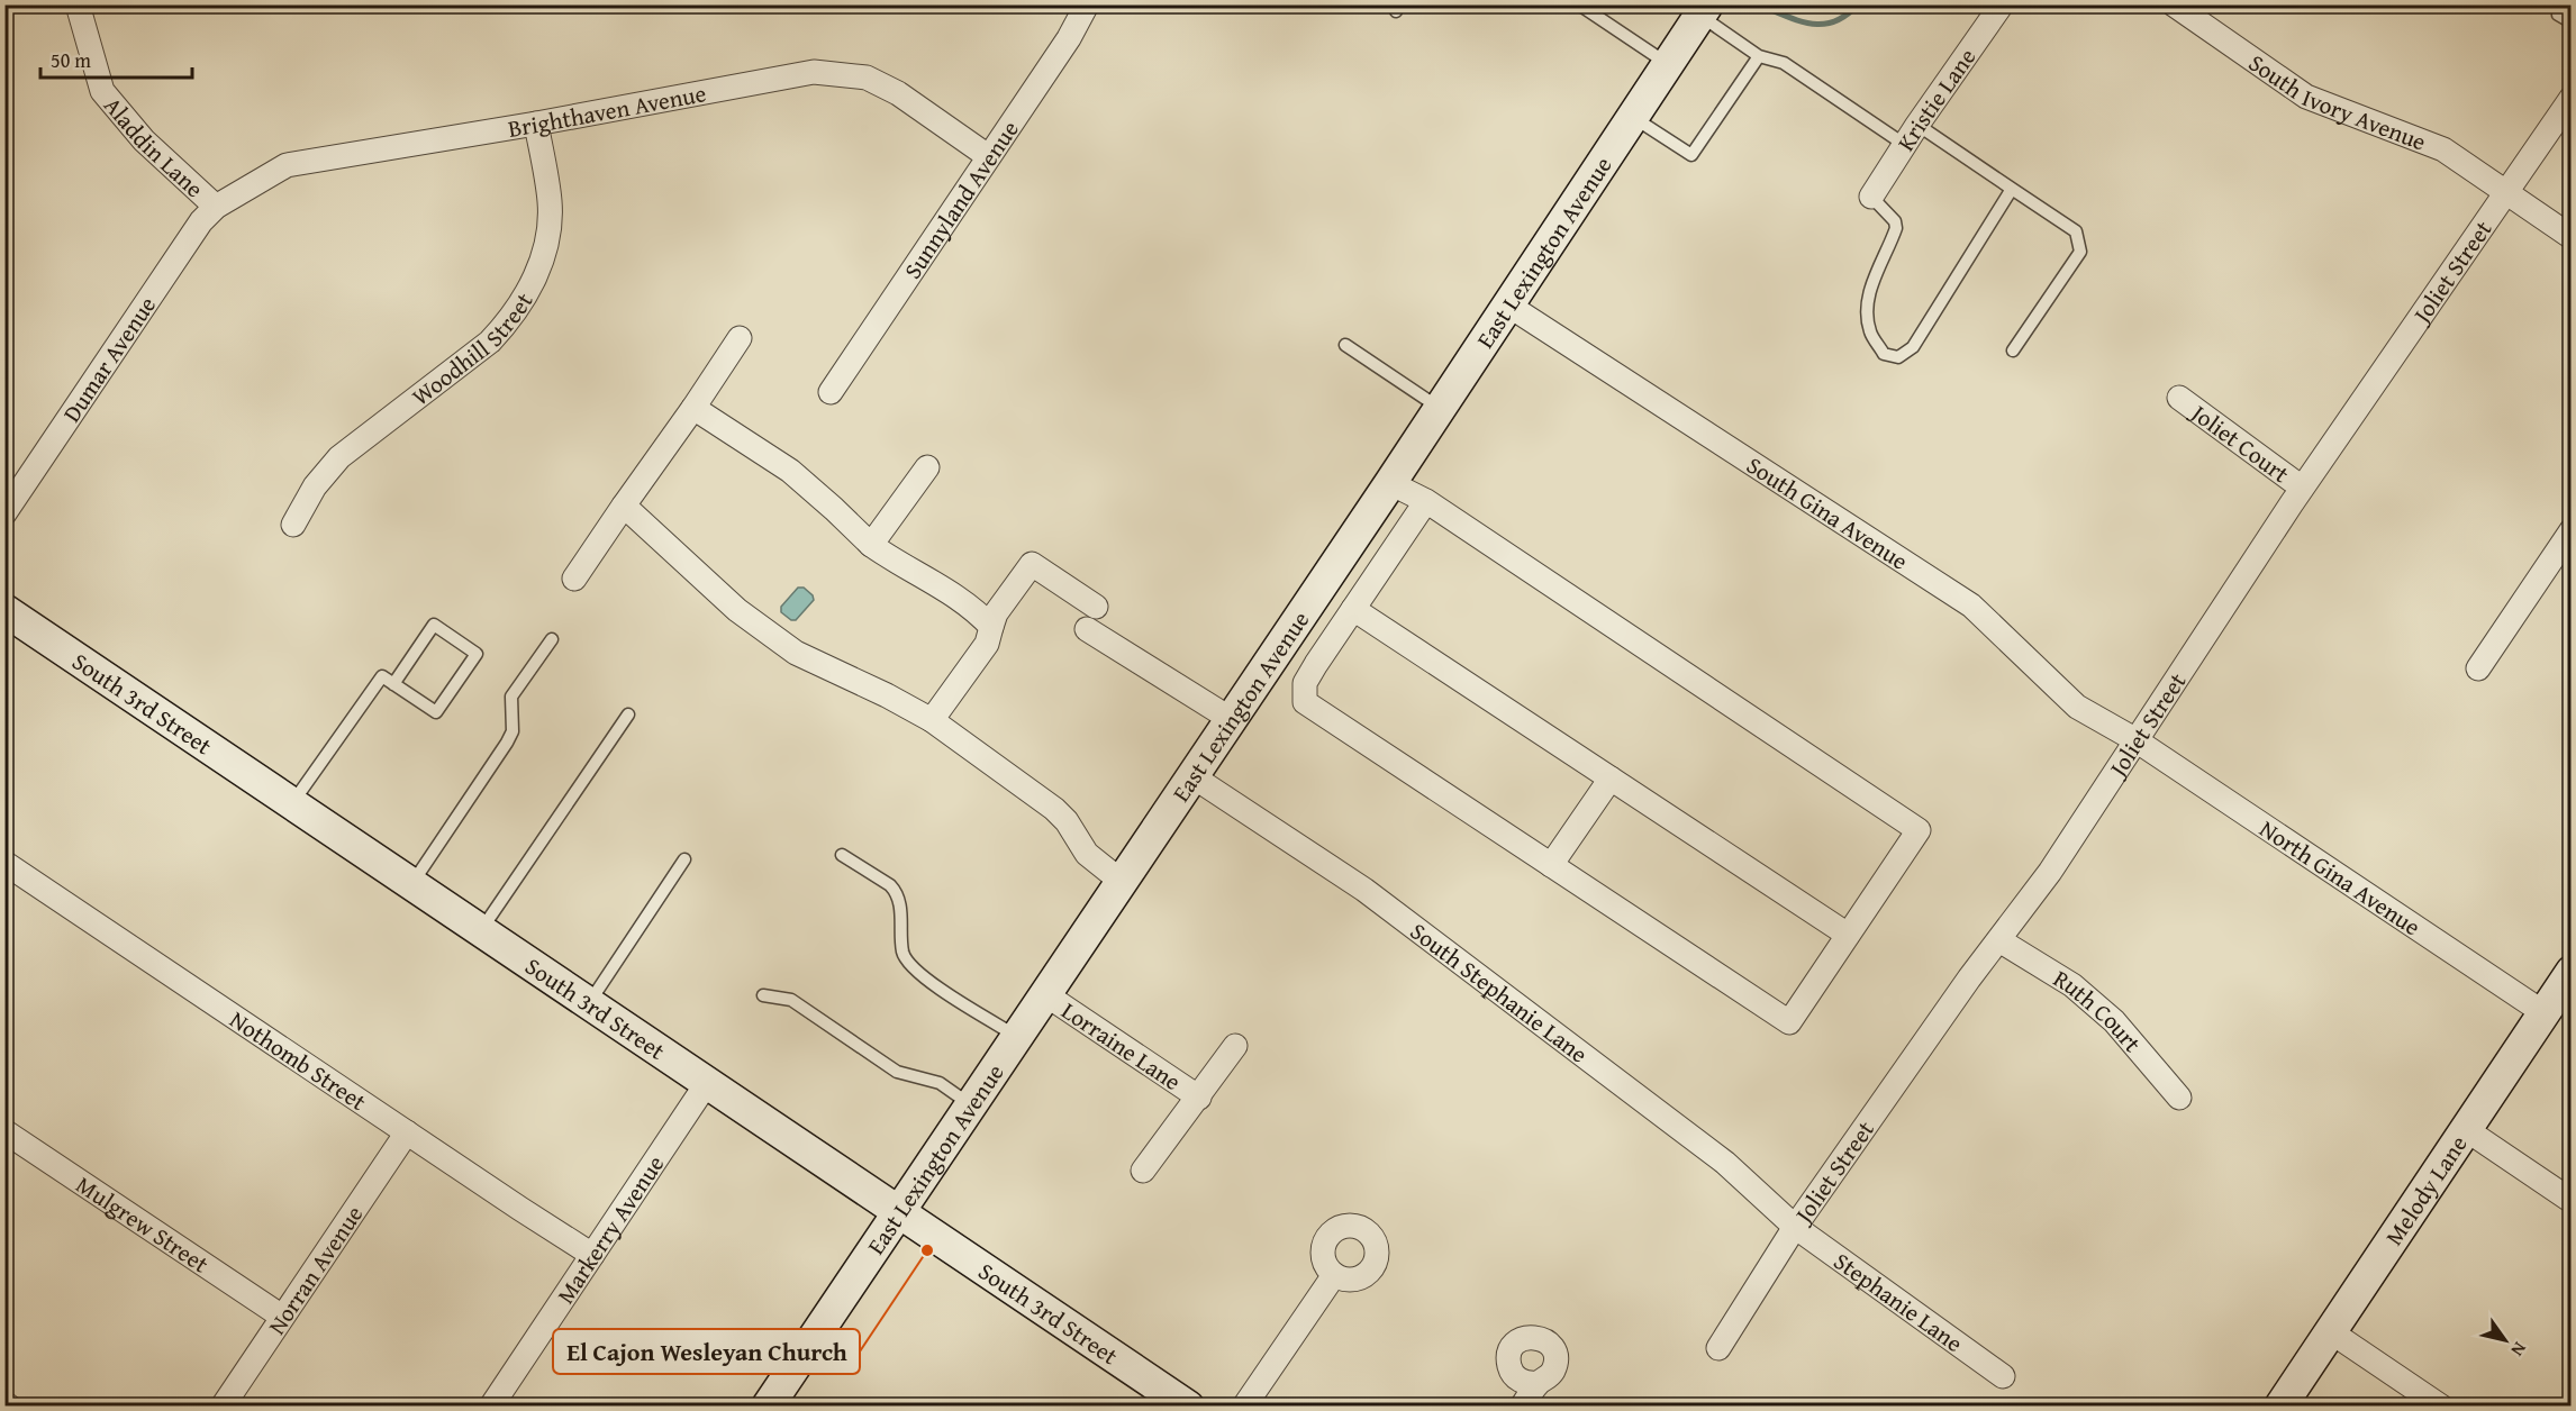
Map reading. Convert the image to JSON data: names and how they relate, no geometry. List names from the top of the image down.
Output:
{
  "streets": {
    "street": [
      "Kristie Lane",
      "South Ivory Avenue",
      "Brighthaven Avenue",
      "Aladdin Lane",
      "Sunnyland Avenue",
      "East Lexington Avenue",
      "Joliet Street",
      "Woodhill Street",
      "Dumar Avenue",
      "Joliet Court",
      "South Gina Avenue",
      "South 3rd Street",
      "North Gina Avenue",
      "South Stephanie Lane",
      "Ruth Court",
      "Lorraine Lane",
      "Nothomb Street",
      "Melody Lane",
      "Mulgrew Street",
      "Markerry Avenue",
      "Norran Avenue",
      "Stephanie Lane"
    ]
  },
  "crossings": [
    ["South Ivory Avenue", "Joliet Street"],
    ["Brighthaven Avenue", "Aladdin Lane"],
    ["Brighthaven Avenue", "Sunnyland Avenue"],
    ["Brighthaven Avenue", "Woodhill Street"],
    ["Brighthaven Avenue", "Dumar Avenue"],
    ["Aladdin Lane", "Dumar Avenue"],
    ["East Lexington Avenue", "South Gina Avenue"],
    ["East Lexington Avenue", "South 3rd Street"],
    ["East Lexington Avenue", "South Stephanie Lane"],
    ["East Lexington Avenue", "Lorraine Lane"],
    ["Joliet Street", "Joliet Court"],
    ["Joliet Street", "South Gina Avenue"],
    ["Joliet Street", "North Gina Avenue"],
    ["Joliet Street", "South Stephanie Lane"],
    ["Joliet Street", "Ruth Court"],
    ["Joliet Street", "Stephanie Lane"],
    ["South Gina Avenue", "North Gina Avenue"],
    ["South 3rd Street", "Markerry Avenue"],
    ["North Gina Avenue", "Melody Lane"],
    ["South Stephanie Lane", "Stephanie Lane"],
    ["Nothomb Street", "Markerry Avenue"],
    ["Nothomb Street", "Norran Avenue"],
    ["Mulgrew Street", "Norran Avenue"]
  ],
  "places": ["El Cajon Wesleyan Church"],
  "scale_bar": "50 m",
  "north": "bottom right"
}
